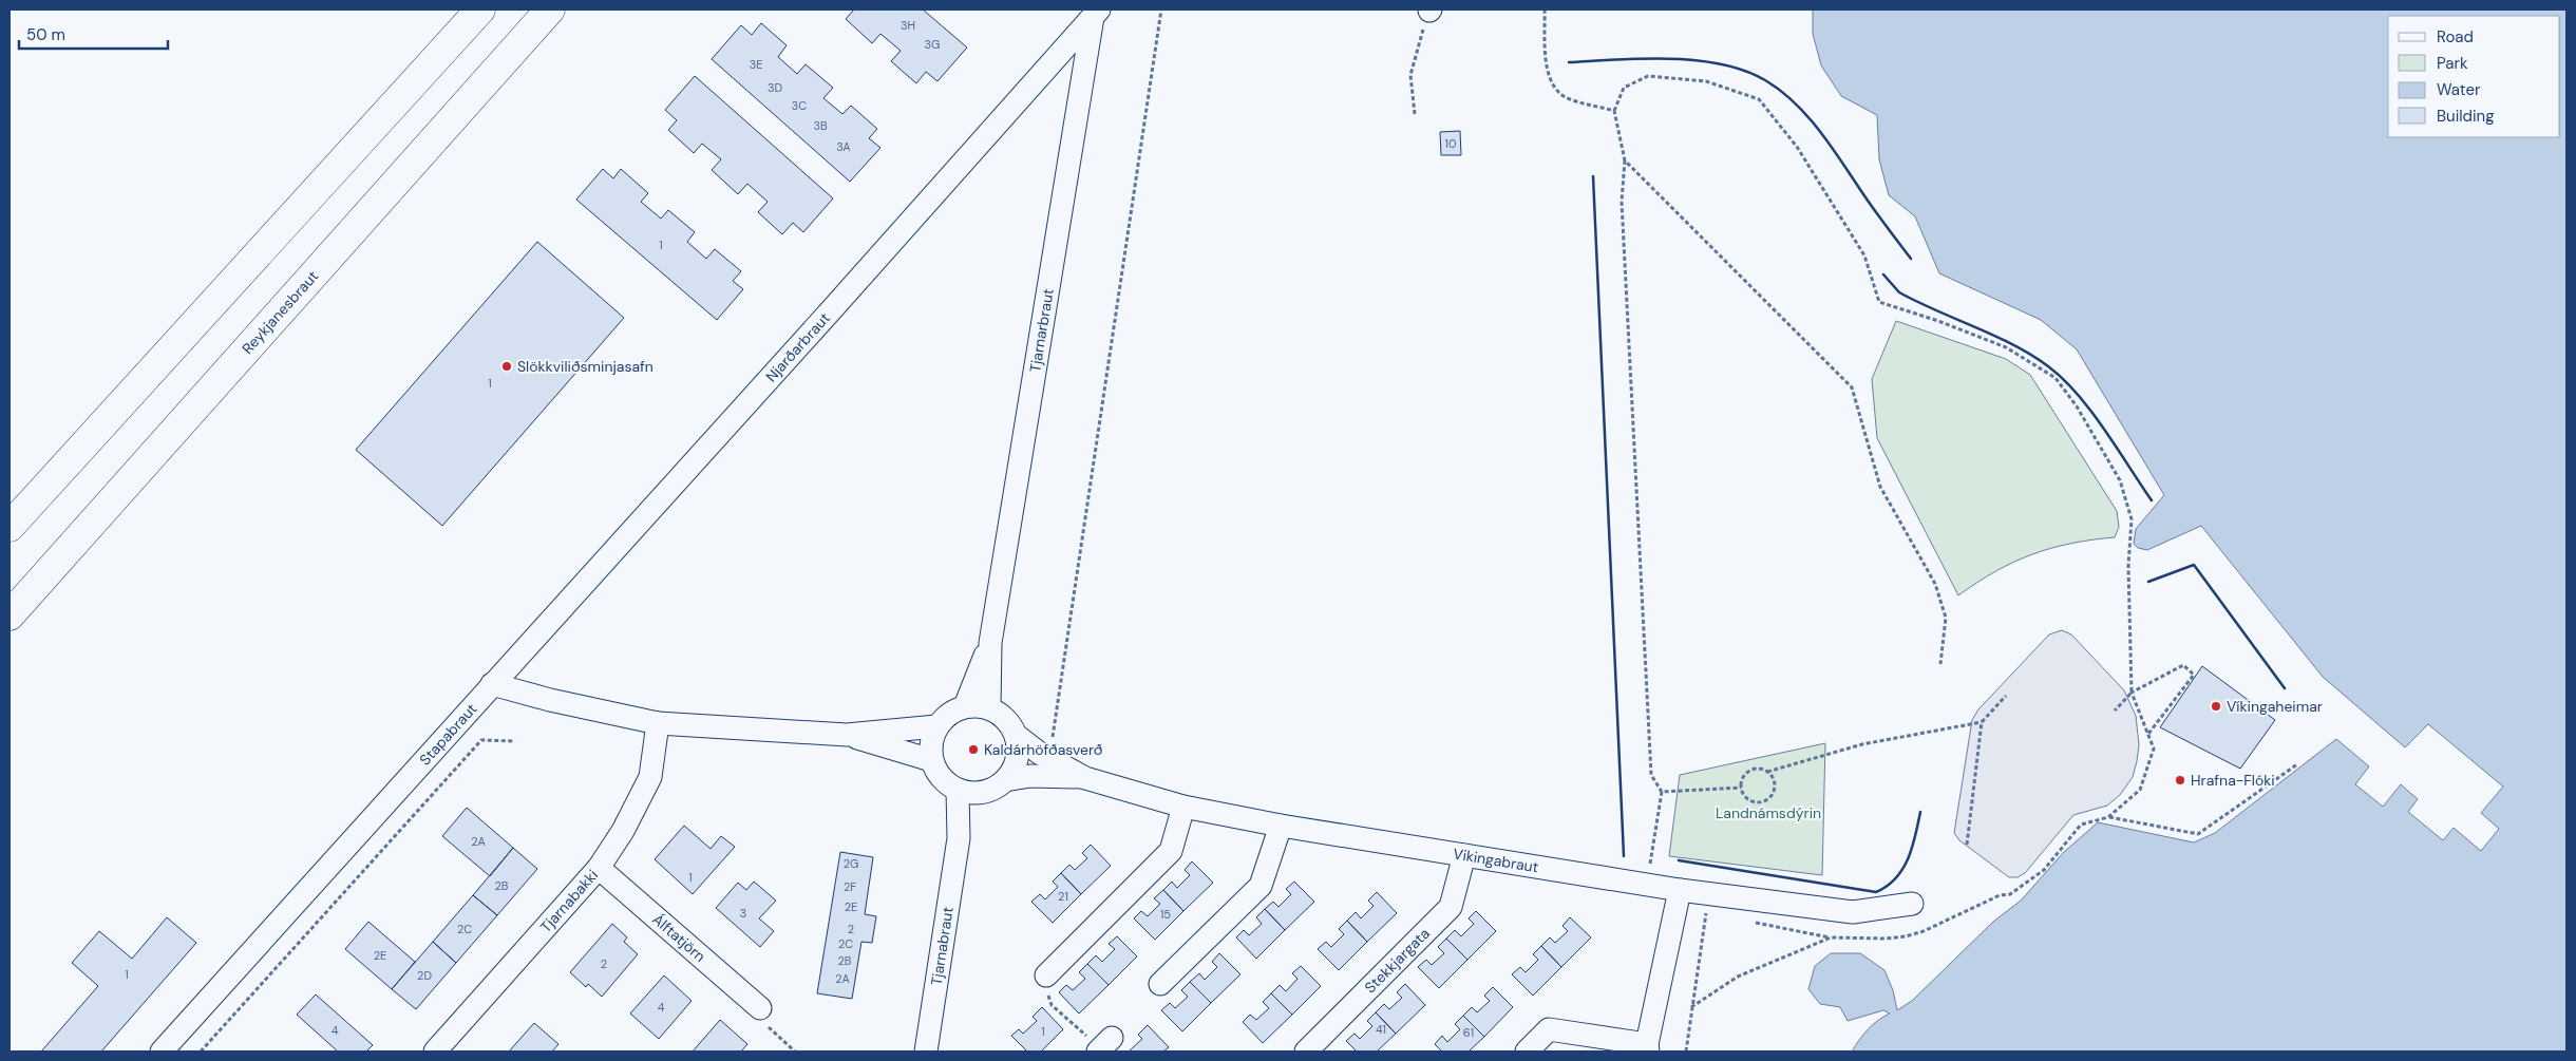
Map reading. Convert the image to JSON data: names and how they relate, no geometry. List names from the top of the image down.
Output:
{
  "streets": {
    "highway": ["Reykjanesbraut"],
    "street": [
      "Tjarnarbraut",
      "Njarðarbraut",
      "Stapabraut",
      "Vikingabraut",
      "Tjarnabakki",
      "Álftatjörn",
      "Tjarnabraut",
      "Stekkjargata"
    ]
  },
  "crossings": [
    ["Tjarnarbraut", "Njarðarbraut"],
    ["Tjarnarbraut", "Vikingabraut"],
    ["Tjarnarbraut", "Tjarnabraut"],
    ["Njarðarbraut", "Stapabraut"],
    ["Vikingabraut", "Tjarnabraut"],
    ["Vikingabraut", "Stekkjargata"],
    ["Tjarnabakki", "Álftatjörn"]
  ],
  "parks": ["Landnámsdýrin"],
  "places": [
    "Slökkviliðsminjasafn",
    "Víkingaheimar",
    "Kaldárhöfðasverð",
    "Hrafna-Flóki"
  ],
  "house_numbers": [
    "3H",
    "3G",
    "3E",
    "3D",
    "3C",
    "3B",
    "10",
    "3A",
    "1",
    "1",
    "2A",
    "2G",
    "1",
    "2B",
    "2F",
    "21",
    "2E",
    "3",
    "15",
    "2C",
    "2",
    "2C",
    "2E",
    "2B",
    "2",
    "1",
    "2D",
    "2A",
    "4",
    "41",
    "4",
    "1",
    "61"
  ],
  "legend": [
    "Road",
    "Park",
    "Water",
    "Building"
  ],
  "scale_bar": "50 m"
}
